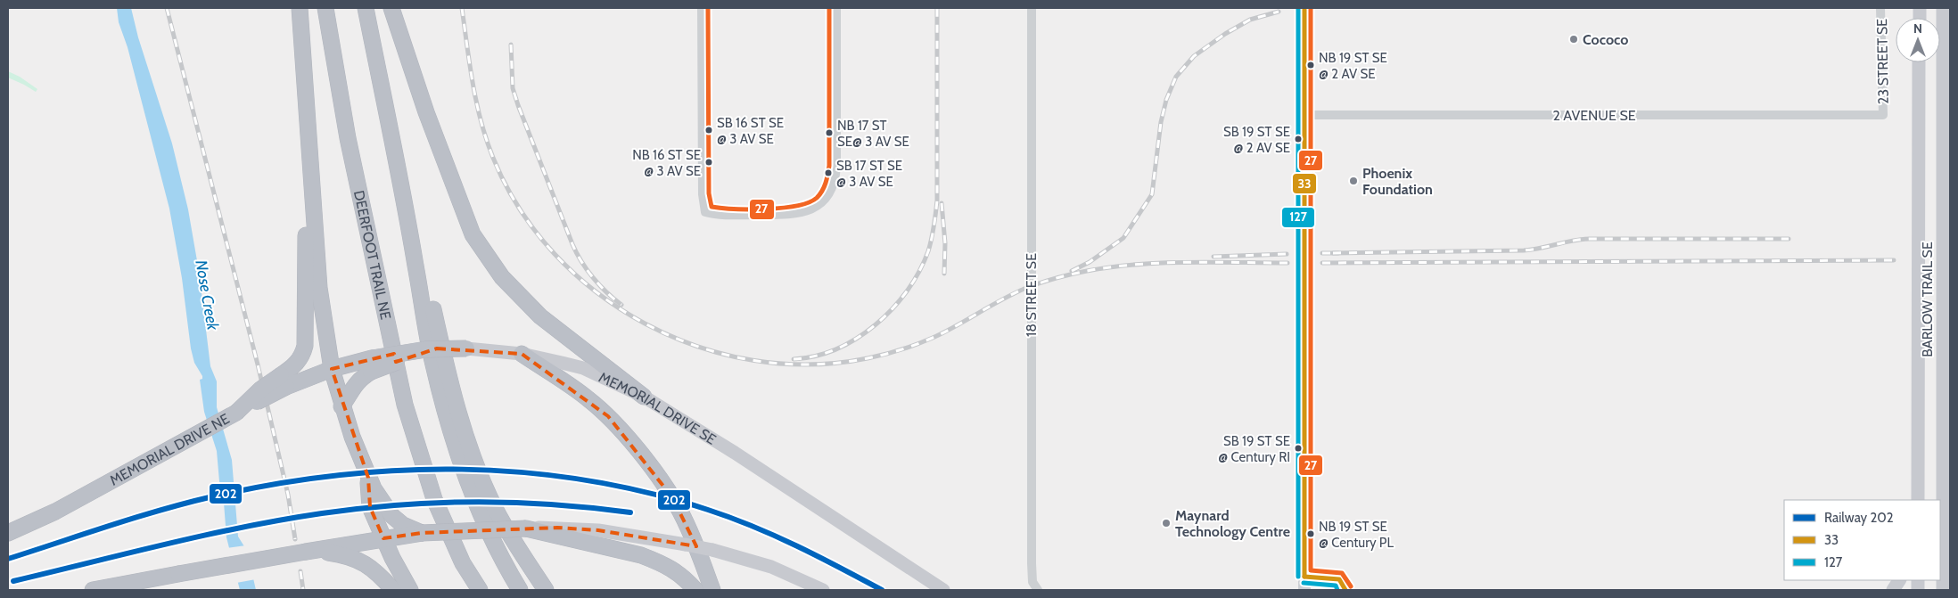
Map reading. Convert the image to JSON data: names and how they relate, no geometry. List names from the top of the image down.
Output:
{
  "streets": {
    "highway": ["DEERFOOT TRAIL NE", "MEMORIAL DRIVE SE", "MEMORIAL DRIVE NE"],
    "main road": ["BARLOW TRAIL SE"],
    "street": ["23 STREET SE", "2 AVENUE SE", "18 STREET SE"]
  },
  "crossings": [
    ["23 STREET SE", "2 AVENUE SE"]
  ],
  "water": ["Nose Creek"],
  "places": [
    "Cococo",
    "NB 19 ST SE @ 2 AV SE",
    "SB 16 ST SE @ 3 AV SE",
    "NB 17 ST SE@ 3 AV SE",
    "SB 19 ST SE @ 2 AV SE",
    "NB 16 ST SE @ 3 AV SE",
    "SB 17 ST SE @ 3 AV SE",
    "Phoenix Foundation",
    "SB 19 ST SE @ Century RI",
    "Maynard Technology Centre",
    "NB 19 ST SE @ Century PL"
  ],
  "lines": [
    "transit line 33",
    "transit line 127",
    "transit line 27",
    "rail line 202"
  ],
  "legend": ["Railway 202", "33", "127"],
  "north": "top"
}
